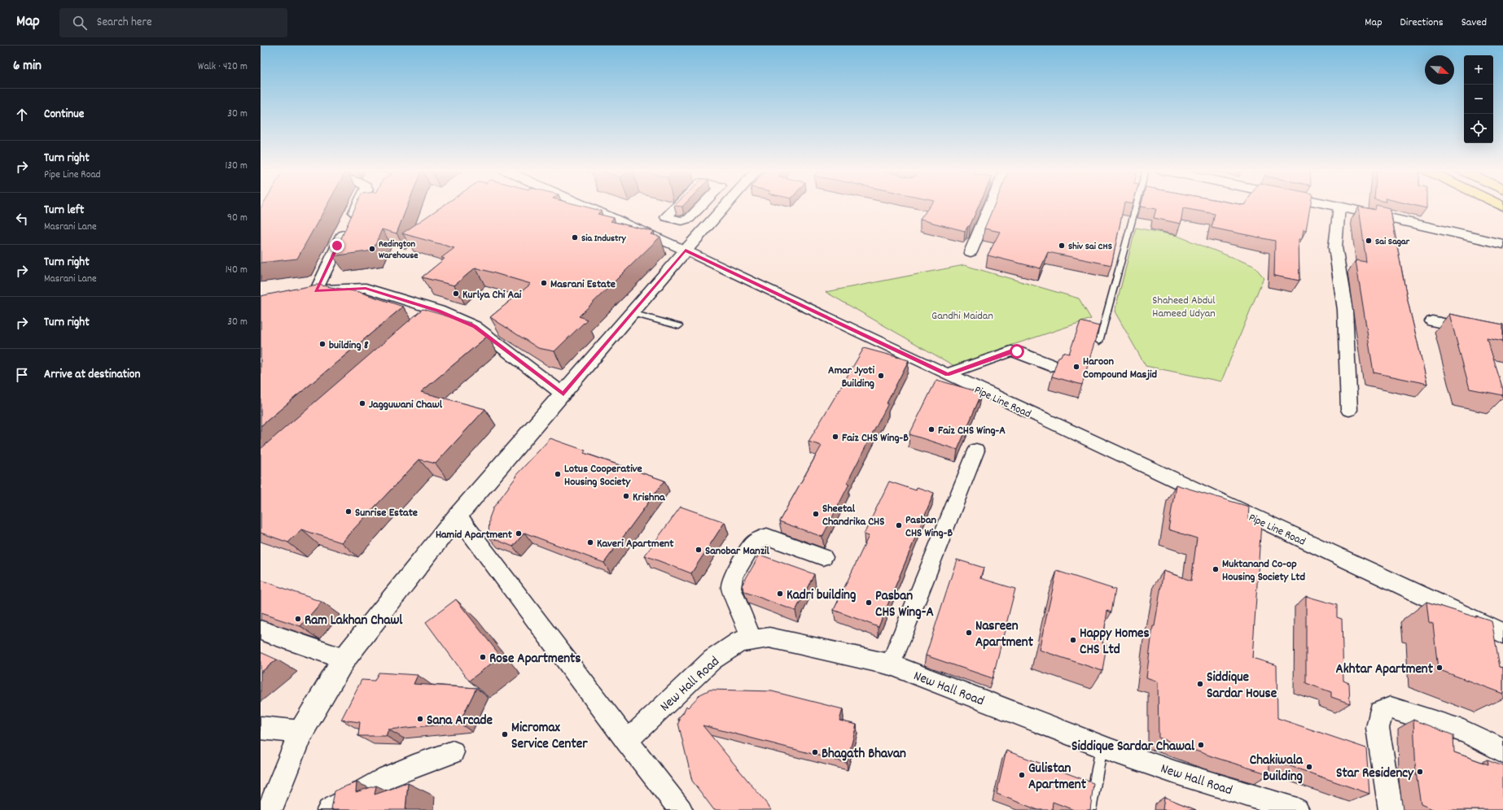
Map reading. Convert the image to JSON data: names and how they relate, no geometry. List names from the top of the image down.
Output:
{
  "streets": {
    "street": ["Pipe Line Road", "New Hall Road"]
  },
  "parks": ["Shaheed Abdul Hameed Udyan", "Gandhi Maidan"],
  "places": [
    "Sia Industry",
    "Sai Sagar",
    "Shiv Sai CHS",
    "Redington Warehouse",
    "Masrani Estate",
    "Kurlya Chi Aai",
    "building 8",
    "Haroon Compound Masjid",
    "Amar Jyoti Building",
    "Jagguwani Chawl",
    "Faiz CHS Wing-A",
    "Faiz CHS Wing-B",
    "Lotus Cooperative Housing Society",
    "Krishna",
    "Sunrise Estate",
    "Sheetal Chandrika CHS",
    "Pasban CHS Wing-B",
    "Hamid Apartment",
    "Kaveri Apartment",
    "Sanobar Manzil",
    "Muktanand Co-op Housing Society Ltd",
    "Kadri building",
    "Pasban CHS Wing-A",
    "Ram Lakhan Chawl",
    "Nasreen Apartment",
    "Happy Homes CHS Ltd",
    "Rose Apartments",
    "Akhtar Apartment",
    "Siddique Sardar House",
    "Sana Arcade",
    "Micromax Service Center",
    "Siddique Sardar Chawal",
    "Bhagath Bhavan",
    "Chakiwala Building",
    "Star Residency",
    "Gulistan Apartment"
  ],
  "north": "bottom right",
  "page": {
    "header": "Map",
    "search": "Search here",
    "nav": ["Map", "Directions", "Saved"],
    "heading": ["6 min", "Walk · 420 m"],
    "map_buttons": ["+", "−"],
    "list": [
      ["Continue", "30 m"],
      ["Turn right", "Pipe Line Road", "130 m"],
      ["Turn left", "Masrani Lane", "90 m"],
      ["Turn right", "Masrani Lane", "140 m"],
      ["Turn right", "30 m"],
      "Arrive at destination"
    ]
  }
}
